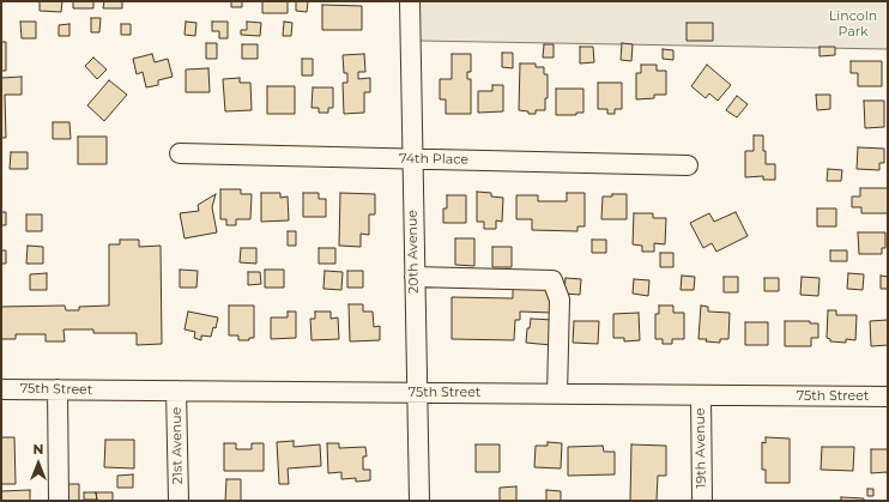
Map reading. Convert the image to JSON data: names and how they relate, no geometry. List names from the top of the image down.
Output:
{
  "streets": {
    "street": [
      "74th Place",
      "20th Avenue",
      "75th Street",
      "21st Avenue",
      "19th Avenue"
    ]
  },
  "crossings": [
    ["74th Place", "20th Avenue"],
    ["20th Avenue", "75th Street"],
    ["75th Street", "21st Avenue"],
    ["75th Street", "19th Avenue"]
  ],
  "parks": ["Lincoln Park"],
  "north": "top"
}
